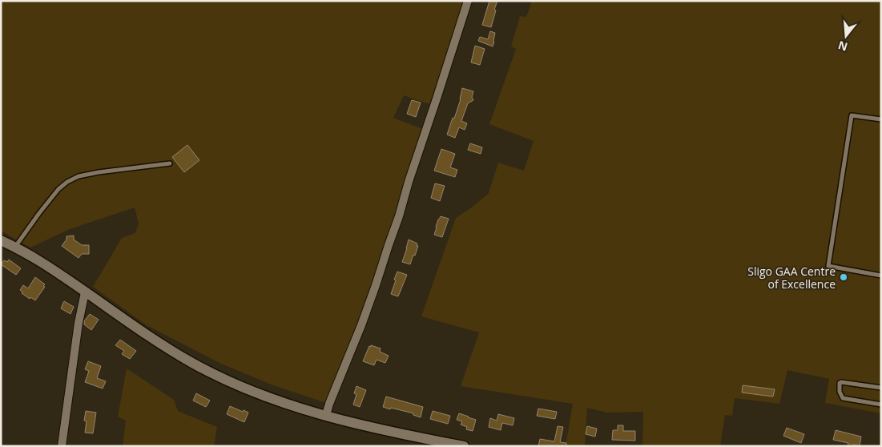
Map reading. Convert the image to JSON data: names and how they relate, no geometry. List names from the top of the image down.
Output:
{
  "places": ["Sligo GAA Centre of Excellence"],
  "north": "bottom"
}
